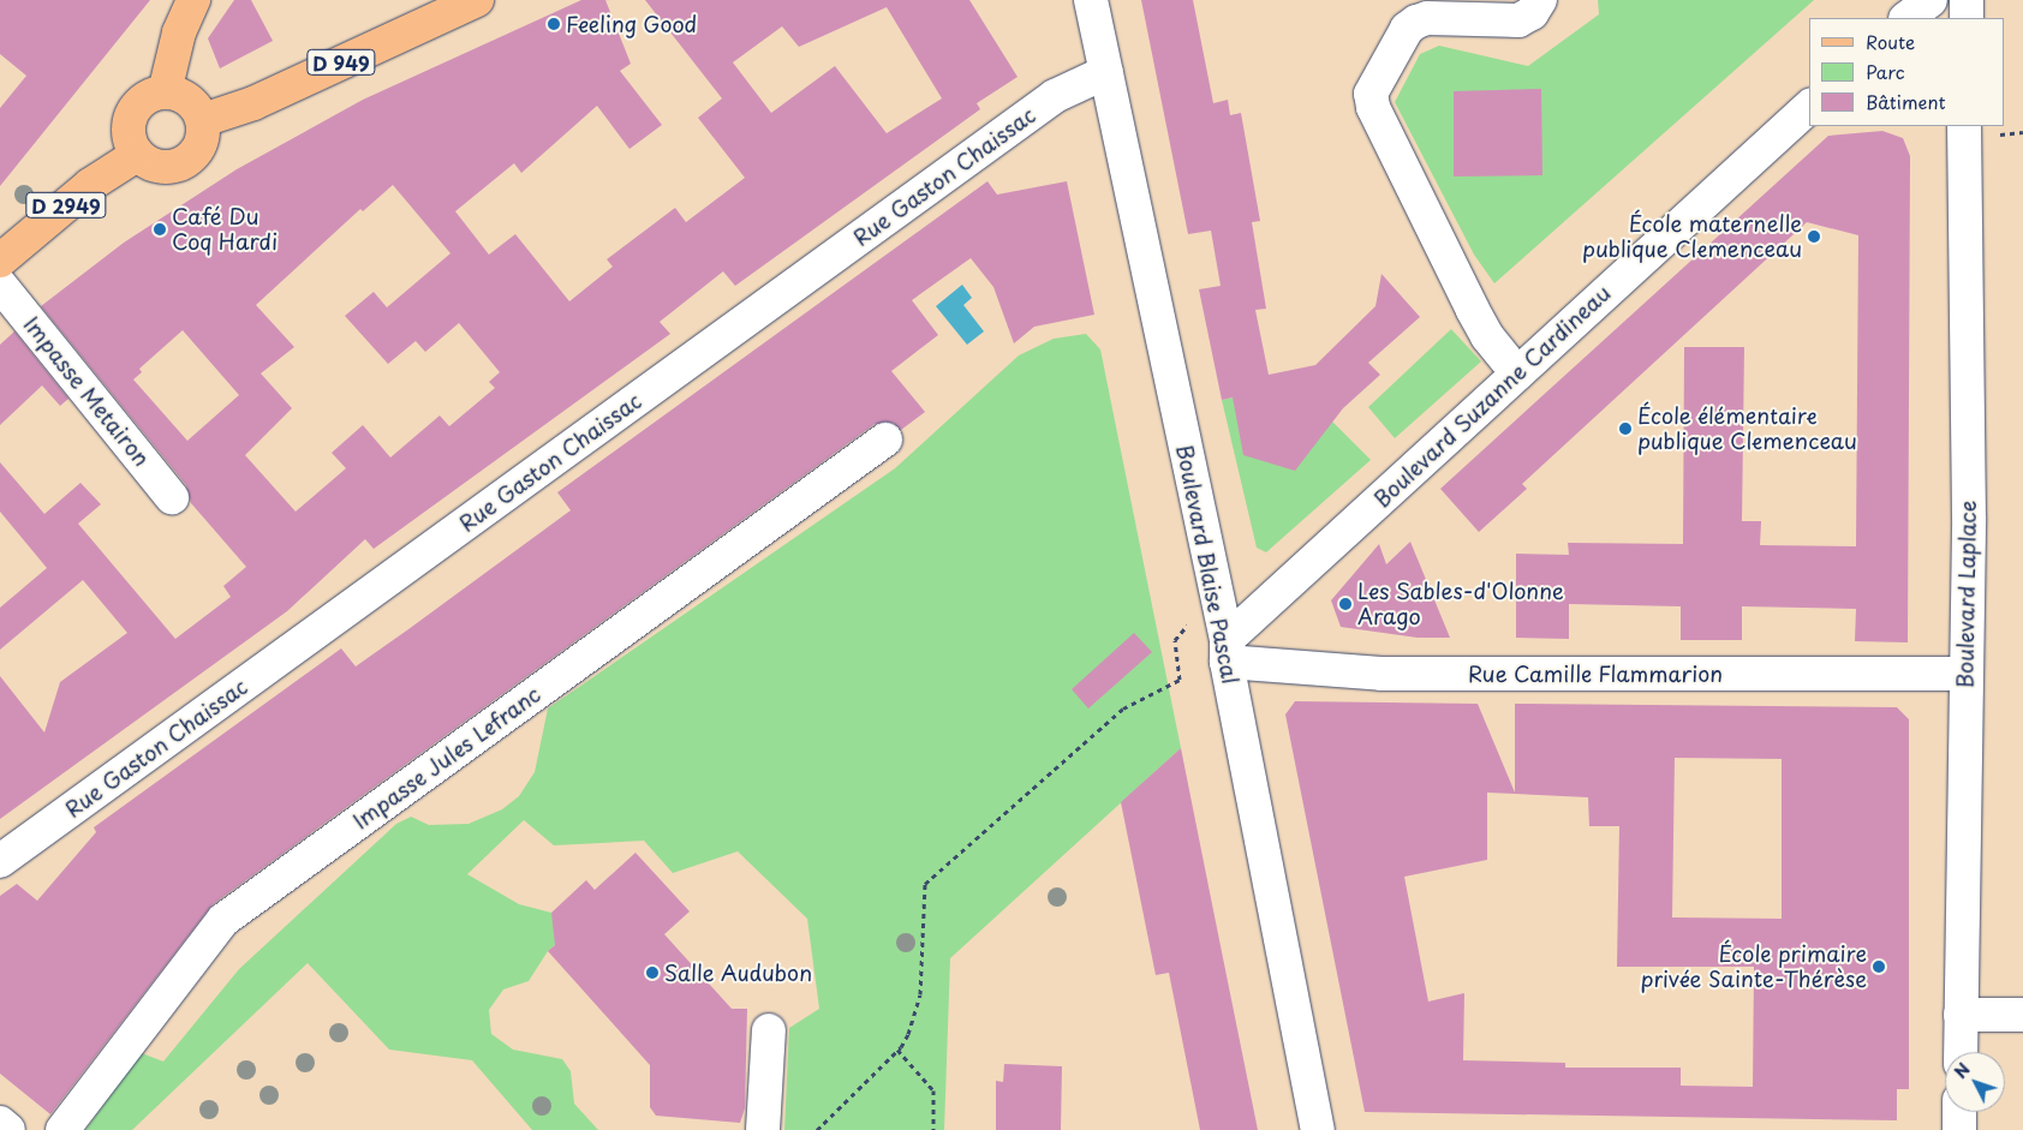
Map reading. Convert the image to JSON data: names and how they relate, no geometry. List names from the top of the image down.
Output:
{
  "streets": {
    "main road": ["D 949", "D 2949"],
    "street": [
      "Rue Gaston Chaissac",
      "Impasse Metairon",
      "Boulevard Suzanne Cardineau",
      "Boulevard Blaise Pascal",
      "Boulevard Laplace",
      "Rue Camille Flammarion",
      "Impasse Jules Lefranc"
    ]
  },
  "crossings": [
    ["D 949", "D 2949"],
    ["Rue Gaston Chaissac", "Boulevard Blaise Pascal"],
    ["Boulevard Suzanne Cardineau", "Boulevard Blaise Pascal"],
    ["Boulevard Suzanne Cardineau", "Rue Camille Flammarion"],
    ["Boulevard Blaise Pascal", "Rue Camille Flammarion"],
    ["Boulevard Laplace", "Rue Camille Flammarion"]
  ],
  "places": [
    "Feeling Good",
    "Café Du Coq Hardi",
    "École maternelle publique Clemenceau",
    "École élémentaire publique Clemenceau",
    "Les Sables-d'Olonne Arago",
    "École primaire privée Sainte-Thérèse",
    "Salle Audubon"
  ],
  "legend": ["Route", "Parc", "Bâtiment"],
  "north": "top left"
}
